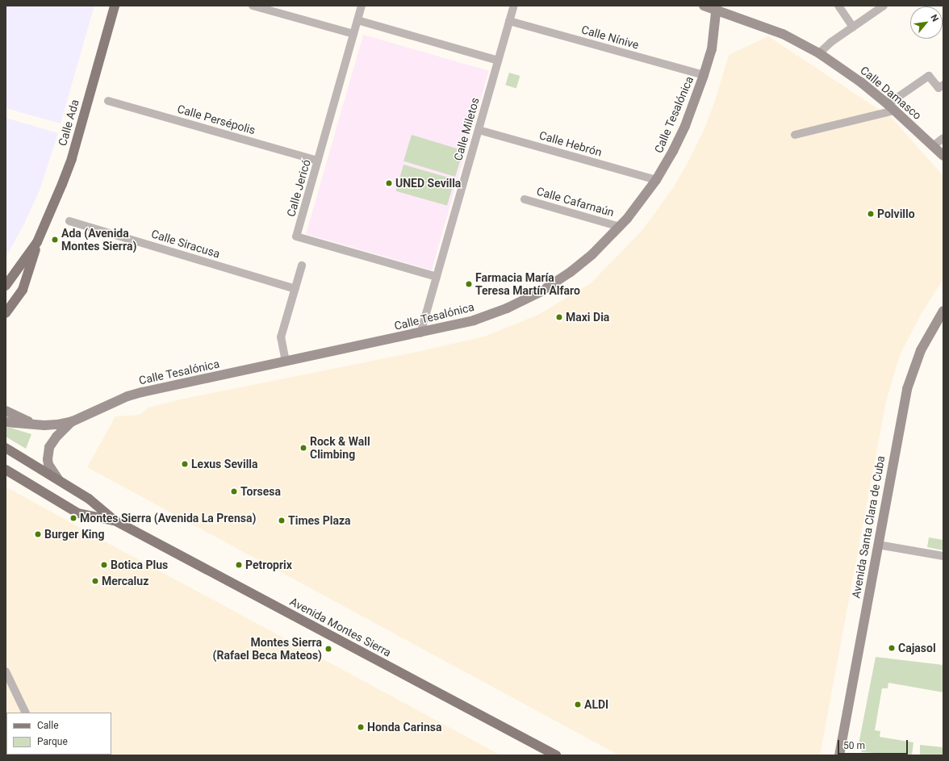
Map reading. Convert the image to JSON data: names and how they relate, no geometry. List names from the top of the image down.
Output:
{
  "streets": {
    "main road": ["Calle Ada", "Avenida Montes Sierra"],
    "street": [
      "Calle Nínive",
      "Calle Damasco",
      "Calle Tesalónica",
      "Calle Persépolis",
      "Calle Miletos",
      "Calle Hebrón",
      "Calle Jericó",
      "Calle Cafarnaún",
      "Calle Siracusa",
      "Avenida Santa Clara de Cuba"
    ]
  },
  "crossings": [
    ["Calle Nínive", "Calle Tesalónica"],
    ["Calle Nínive", "Calle Miletos"],
    ["Calle Damasco", "Calle Tesalónica"],
    ["Calle Tesalónica", "Calle Miletos"],
    ["Calle Tesalónica", "Calle Hebrón"],
    ["Calle Tesalónica", "Calle Cafarnaún"],
    ["Calle Persépolis", "Calle Jericó"],
    ["Calle Miletos", "Calle Hebrón"],
    ["Calle Miletos", "Calle Jericó"]
  ],
  "places": [
    "UNED Sevilla",
    "Polvillo",
    "Ada (Avenida Montes Sierra)",
    "Farmacia María Teresa Martín Alfaro",
    "Maxi Dia",
    "Rock & Wall Climbing",
    "Lexus Sevilla",
    "Torsesa",
    "Montes Sierra (Avenida La Prensa)",
    "Times Plaza",
    "Burger King",
    "Botica Plus",
    "Petroprix",
    "Mercaluz",
    "Cajasol",
    "Montes Sierra (Rafael Beca Mateos)",
    "ALDI",
    "Honda Carinsa"
  ],
  "legend": ["Calle", "Parque"],
  "scale_bar": "50 m",
  "north": "top right"
}
